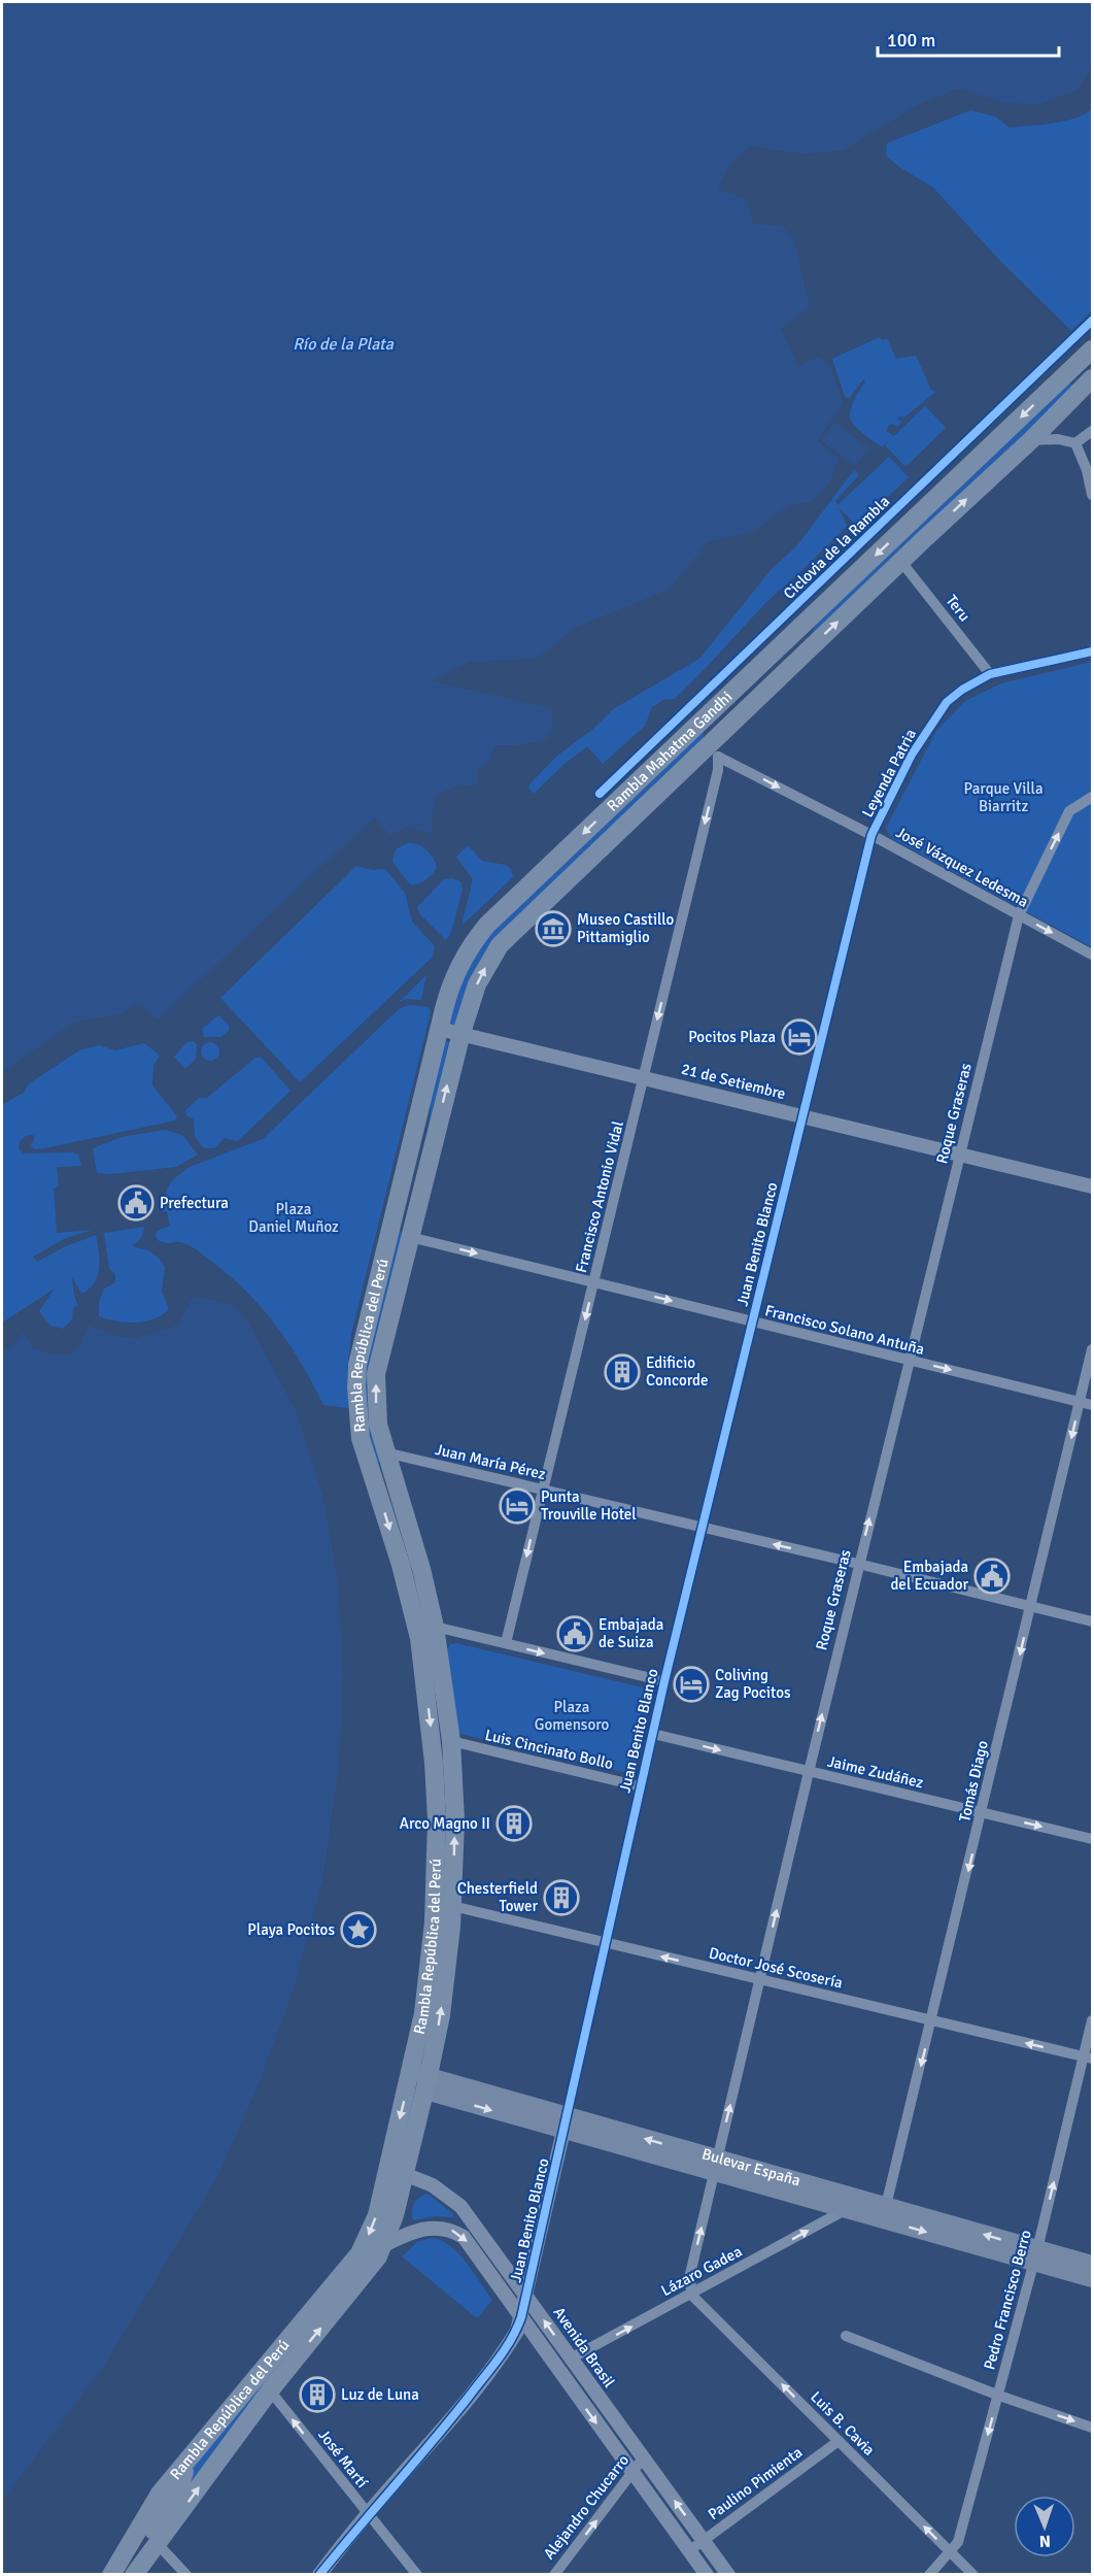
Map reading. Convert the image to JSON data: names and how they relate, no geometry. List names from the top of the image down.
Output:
{
  "streets": {
    "main road": ["Rambla Mahatma Gandhi", "Rambla República del Perú", "Bulevar España"],
    "street": [
      "Teru",
      "Leyenda Patria",
      "José Vázquez Ledesma",
      "21 de Setiembre",
      "Roque Graseras",
      "Francisco Antonio Vidal",
      "Juan Benito Blanco",
      "Francisco Solano Antuña",
      "Juan María Pérez",
      "Luis Cincinato Bollo",
      "Jaime Zudáñez",
      "Tomás Diago",
      "Doctor José Scosería",
      "Lázaro Gadea",
      "Pedro Francisco Berro",
      "Avenida Brasil",
      "Luis B. Cavia",
      "José Martí",
      "Paulino Pimienta",
      "Alejandro Chucarro"
    ],
    "cycle path": ["Ciclovia de la Rambla"]
  },
  "crossings": [
    ["Teru", "Rambla Mahatma Gandhi"],
    ["Teru", "Leyenda Patria"],
    ["Rambla Mahatma Gandhi", "José Vázquez Ledesma"],
    ["Rambla Mahatma Gandhi", "21 de Setiembre"],
    ["Rambla Mahatma Gandhi", "Francisco Antonio Vidal"],
    ["Rambla Mahatma Gandhi", "Francisco Solano Antuña"],
    ["Rambla Mahatma Gandhi", "Rambla República del Perú"],
    ["Leyenda Patria", "José Vázquez Ledesma"],
    ["Leyenda Patria", "Juan Benito Blanco"],
    ["José Vázquez Ledesma", "Roque Graseras"],
    ["José Vázquez Ledesma", "Francisco Antonio Vidal"],
    ["José Vázquez Ledesma", "Juan Benito Blanco"],
    ["21 de Setiembre", "Roque Graseras"],
    ["21 de Setiembre", "Francisco Antonio Vidal"],
    ["21 de Setiembre", "Juan Benito Blanco"],
    ["Roque Graseras", "Francisco Solano Antuña"],
    ["Roque Graseras", "Juan María Pérez"],
    ["Roque Graseras", "Jaime Zudáñez"],
    ["Roque Graseras", "Doctor José Scosería"],
    ["Roque Graseras", "Bulevar España"],
    ["Roque Graseras", "Lázaro Gadea"],
    ["Roque Graseras", "Luis B. Cavia"],
    ["Francisco Antonio Vidal", "Francisco Solano Antuña"],
    ["Francisco Antonio Vidal", "Juan María Pérez"],
    ["Juan Benito Blanco", "Francisco Solano Antuña"],
    ["Juan Benito Blanco", "Juan María Pérez"],
    ["Juan Benito Blanco", "Luis Cincinato Bollo"],
    ["Juan Benito Blanco", "Jaime Zudáñez"],
    ["Juan Benito Blanco", "Doctor José Scosería"],
    ["Juan Benito Blanco", "Bulevar España"],
    ["Juan Benito Blanco", "Avenida Brasil"],
    ["Juan Benito Blanco", "José Martí"],
    ["Francisco Solano Antuña", "Rambla República del Perú"],
    ["Francisco Solano Antuña", "Tomás Diago"],
    ["Rambla República del Perú", "Juan María Pérez"],
    ["Rambla República del Perú", "Luis Cincinato Bollo"],
    ["Rambla República del Perú", "Doctor José Scosería"],
    ["Rambla República del Perú", "Bulevar España"],
    ["Rambla República del Perú", "Avenida Brasil"],
    ["Rambla República del Perú", "José Martí"],
    ["Juan María Pérez", "Tomás Diago"],
    ["Jaime Zudáñez", "Tomás Diago"],
    ["Tomás Diago", "Doctor José Scosería"],
    ["Tomás Diago", "Bulevar España"],
    ["Doctor José Scosería", "Pedro Francisco Berro"],
    ["Bulevar España", "Lázaro Gadea"],
    ["Bulevar España", "Pedro Francisco Berro"],
    ["Lázaro Gadea", "Avenida Brasil"],
    ["Lázaro Gadea", "Luis B. Cavia"],
    ["Pedro Francisco Berro", "Luis B. Cavia"],
    ["Avenida Brasil", "Paulino Pimienta"],
    ["Avenida Brasil", "Alejandro Chucarro"],
    ["Luis B. Cavia", "Paulino Pimienta"]
  ],
  "one_way": [
    "José Vázquez Ledesma",
    "Roque Graseras",
    "Francisco Antonio Vidal",
    "Francisco Solano Antuña",
    "Jaime Zudáñez",
    "Tomás Diago",
    "Doctor José Scosería",
    "Lázaro Gadea",
    "Luis B. Cavia",
    "José Martí",
    "Alejandro Chucarro"
  ],
  "water": ["Río de la Plata"],
  "parks": ["Parque Villa Biarritz", "Plaza Daniel Muñoz", "Plaza Gomensoro"],
  "places": {
    "museum": ["Museo Castillo Pittamiglio"],
    "hotel": ["Pocitos Plaza", "Punta Trouville Hotel", "Coliving Zag Pocitos"],
    "public building": ["Prefectura", "Embajada del Ecuador", "Embajada de Suiza"],
    "building": [
      "Edificio Concorde",
      "Arco Magno II",
      "Chesterfield Tower",
      "Luz de Luna"
    ],
    "place": ["Playa Pocitos"]
  },
  "scale_bar": "100 m",
  "north": "bottom"
}
